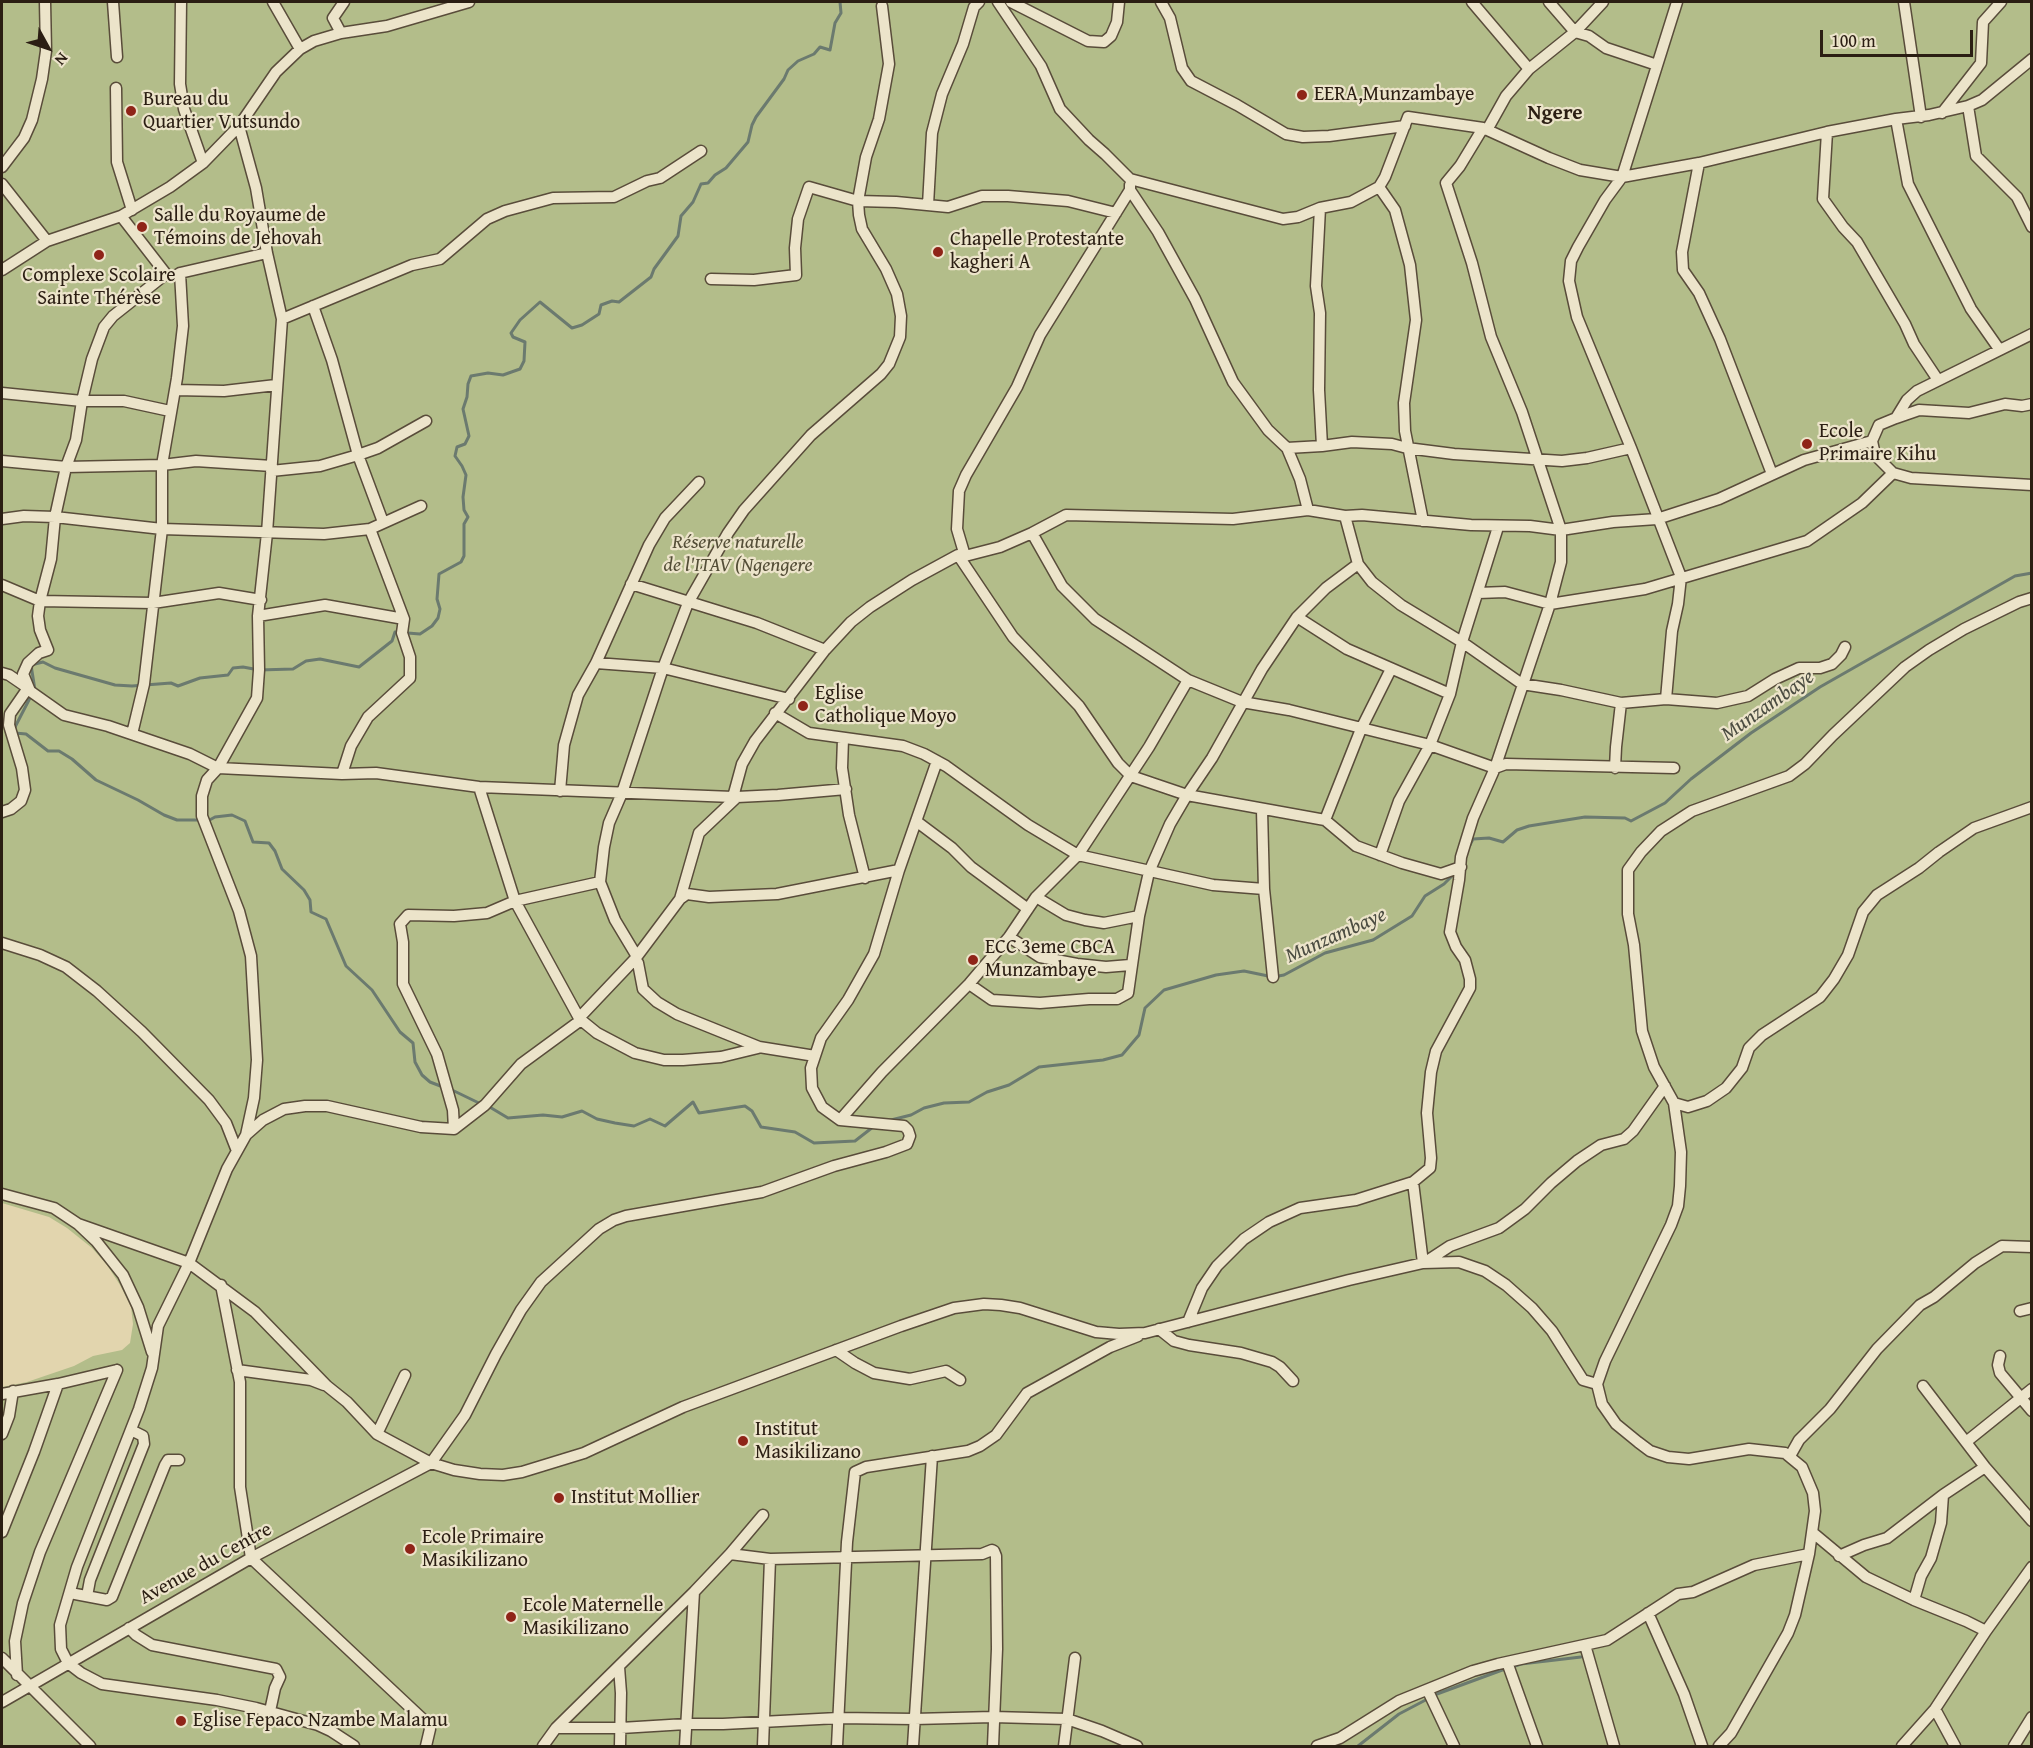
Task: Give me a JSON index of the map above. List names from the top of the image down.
{
  "streets": {
    "street": ["Avenue du Centre"]
  },
  "districts": ["Ngere"],
  "water": ["Munzambaye"],
  "parks": ["Réserve naturelle de l'ITAV (Ngengere"],
  "places": [
    "EERA,Munzambaye",
    "Bureau du Quartier Vutsundo",
    "Salle du Royaume de Témoins de Jehovah",
    "Chapelle Protestante kagheri A",
    "Complexe Scolaire Sainte Thérèse",
    "Ecole Primaire Kihu",
    "Eglise Catholique Moyo",
    "ECC 3eme CBCA Munzambaye",
    "Institut Masikilizano",
    "Institut Mollier",
    "Ecole Primaire Masikilizano",
    "Ecole Maternelle Masikilizano",
    "Eglise Fepaco Nzambe Malamu"
  ],
  "scale_bar": "100 m",
  "north": "bottom right"
}
